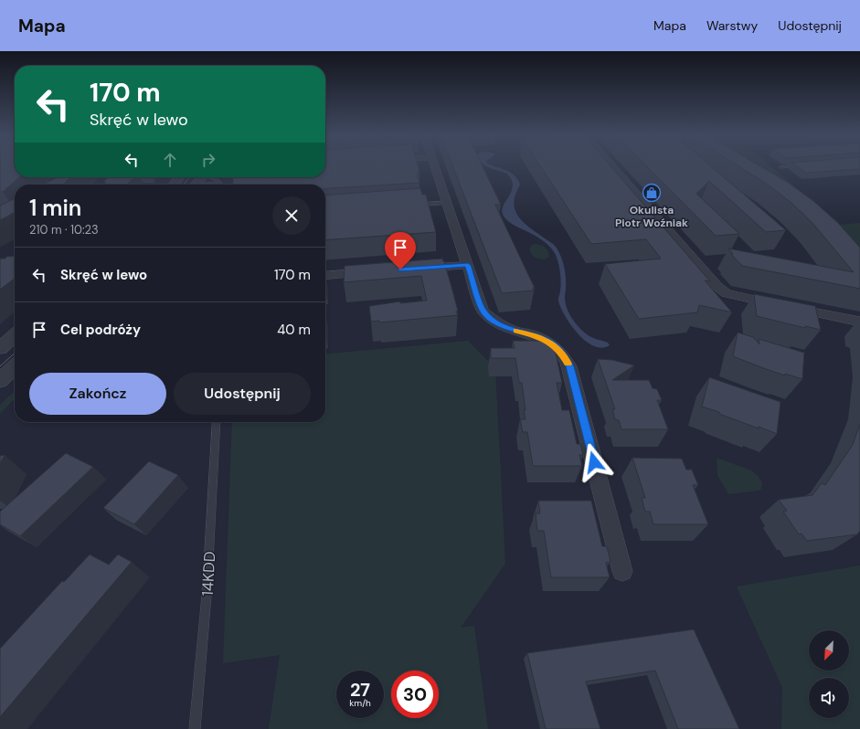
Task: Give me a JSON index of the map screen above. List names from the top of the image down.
{
  "streets": {
    "lane": ["14KDD"]
  },
  "places": {
    "shop": ["Okulista Piotr Woźniak"]
  },
  "north": "bottom left",
  "page": {
    "header": "Mapa",
    "nav": ["Mapa", "Warstwy", "Udostępnij"],
    "turn": ["170 m", "Skręć w lewo"],
    "heading": ["1 min", "210 m · 10:23"],
    "list": [
      {
        "name": "Skręć w lewo",
        "value": "170 m"
      },
      {
        "name": "Cel podróży",
        "value": "40 m"
      }
    ],
    "buttons": ["Zakończ", "Udostępnij"],
    "speed": "27 km/h",
    "limit": "30"
  }
}
